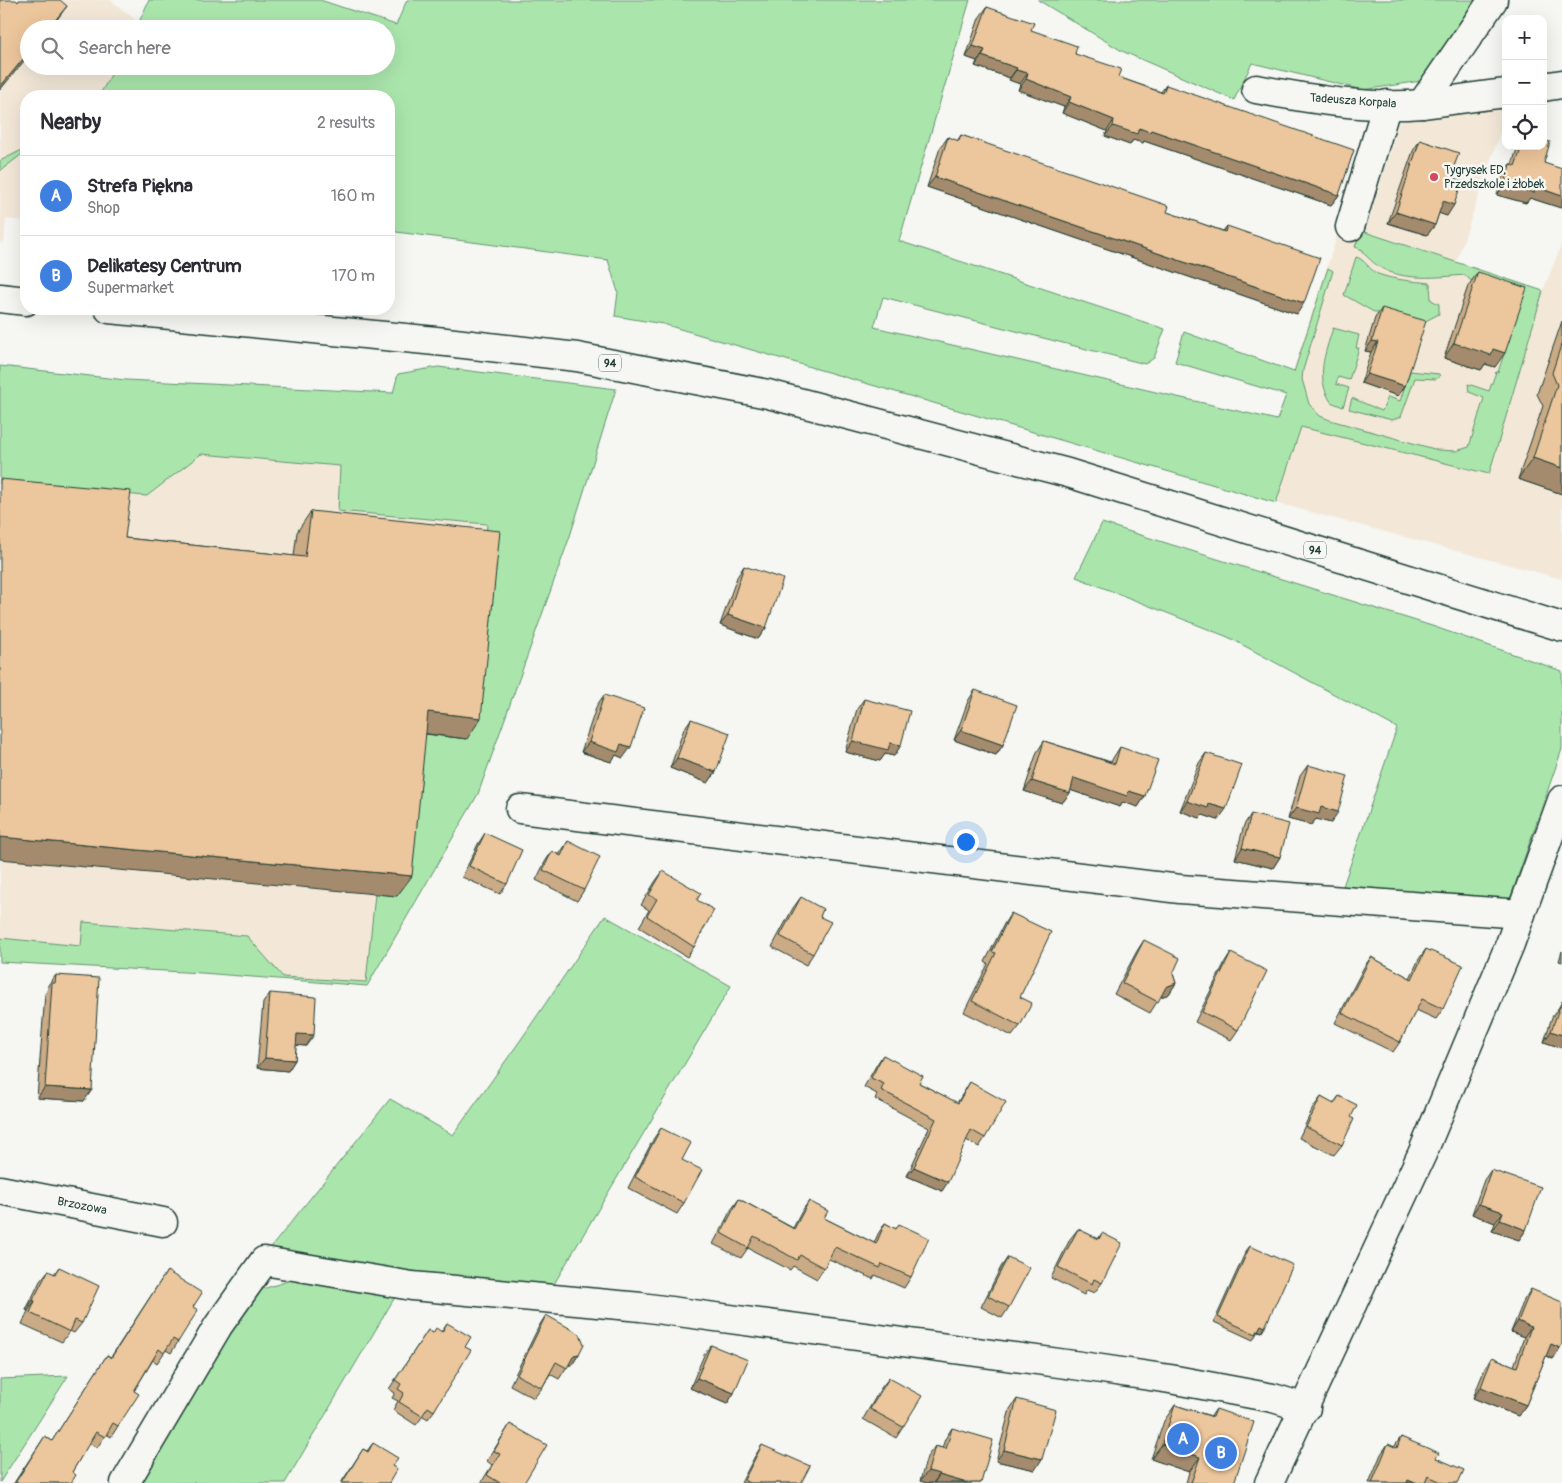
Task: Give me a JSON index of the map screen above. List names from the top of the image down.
{
  "streets": {
    "street": ["Tadeusza Korpala", "94", "Brzozowa"]
  },
  "places": ["Tygrysek ED. Przedszkole i żłobek"],
  "page": {
    "map_buttons": ["+", "−"],
    "search": "Search here",
    "heading": ["Nearby", "2 results"],
    "list": [
      {
        "mark": "A",
        "name": "Strefa Piękna",
        "note": "Shop",
        "value": "160 m"
      },
      {
        "mark": "B",
        "name": "Delikatesy Centrum",
        "note": "Supermarket",
        "value": "170 m"
      }
    ],
    "pins": ["A", "B"]
  }
}
